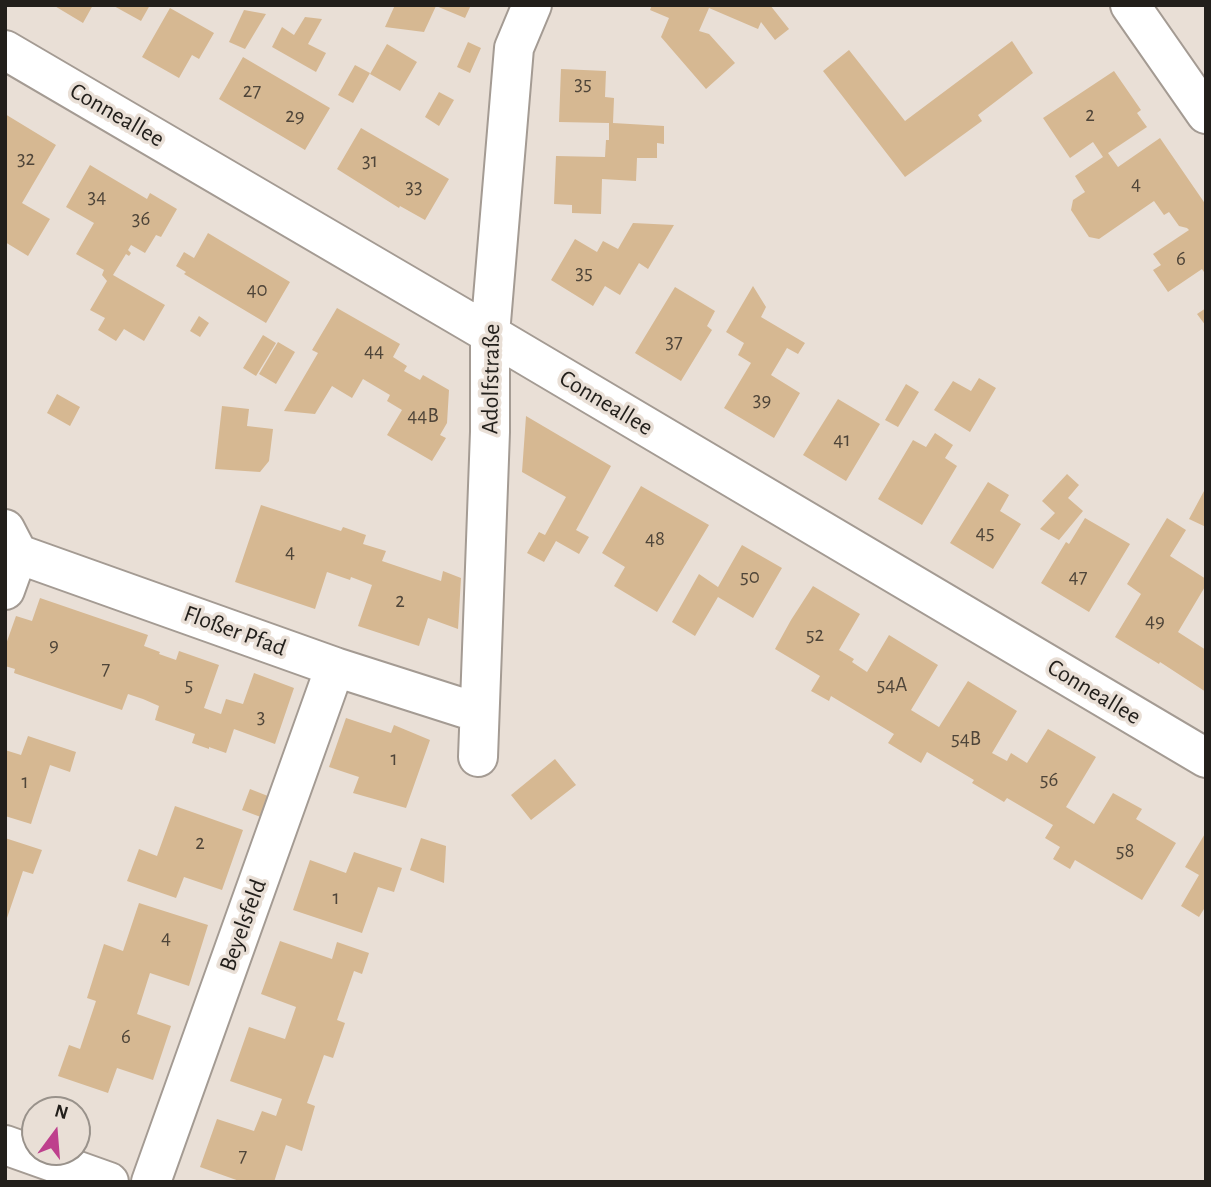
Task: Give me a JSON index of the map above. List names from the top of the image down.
{
  "streets": {
    "street": [
      "Conneallee",
      "Adolfstraße",
      "Floßer Pfad",
      "Beyelsfeld"
    ]
  },
  "crossings": [
    ["Conneallee", "Adolfstraße"],
    ["Adolfstraße", "Floßer Pfad"],
    ["Floßer Pfad", "Beyelsfeld"]
  ],
  "house_numbers": [
    "35",
    "27",
    "2",
    "29",
    "32",
    "31",
    "4",
    "33",
    "34",
    "36",
    "6",
    "35",
    "40",
    "37",
    "44",
    "39",
    "44B",
    "41",
    "45",
    "48",
    "4",
    "50",
    "47",
    "2",
    "49",
    "52",
    "9",
    "7",
    "5",
    "54A",
    "3",
    "54B",
    "1",
    "56",
    "1",
    "2",
    "58",
    "1",
    "4",
    "6",
    "7"
  ],
  "north": "top"
}
